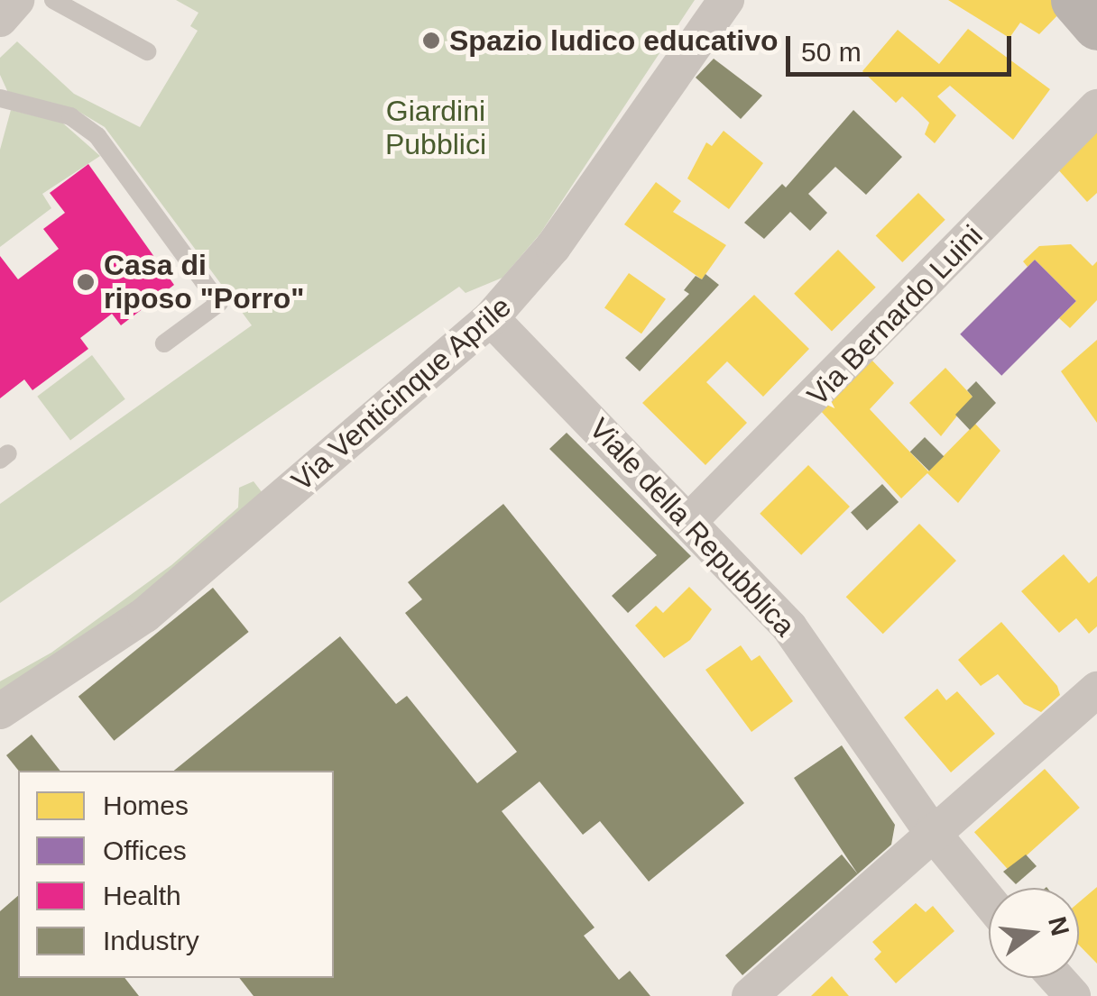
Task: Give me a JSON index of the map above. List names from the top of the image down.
{
  "streets": {
    "street": ["Via Bernardo Luini", "Via Venticinque Aprile", "Viale della Repubblica"]
  },
  "crossings": [
    ["Via Bernardo Luini", "Viale della Repubblica"],
    ["Via Venticinque Aprile", "Viale della Repubblica"]
  ],
  "parks": ["Giardini Pubblici"],
  "places": ["Spazio ludico educativo", "Casa di riposo \"Porro\""],
  "legend": [
    "Homes",
    "Offices",
    "Health",
    "Industry"
  ],
  "scale_bar": "50 m",
  "north": "right"
}
